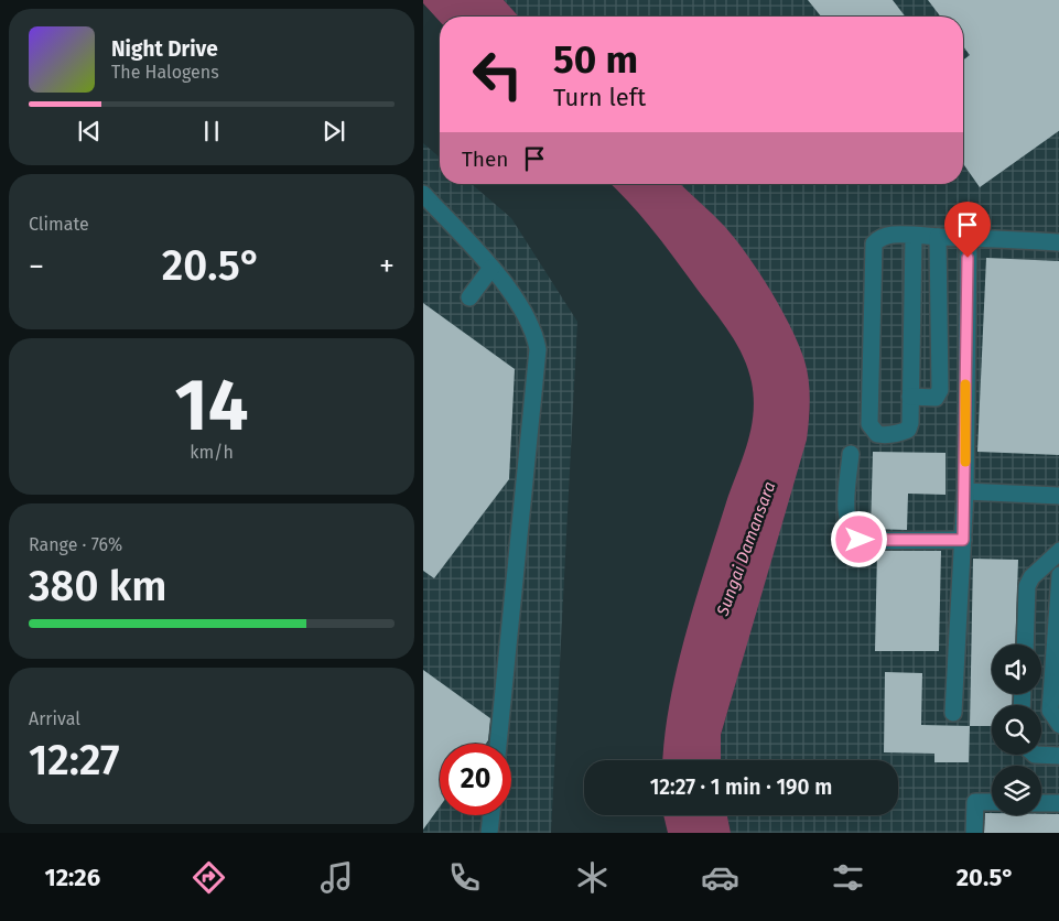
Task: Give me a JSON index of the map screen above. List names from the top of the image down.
{
  "water": ["Sungai Damansara"],
  "page": {
    "turn": ["50 m", "Turn left"],
    "song": ["Night Drive", "The Halogens"],
    "then": "Then",
    "tile": [
      "Climate",
      ["14", "km/h"],
      ["Range · 76%", "380 km"],
      ["Arrival", "12:27"]
    ],
    "heat": ["−", "20.5°", "+"],
    "limit": "20",
    "trip": "12:27 · 1 min · 190 m",
    "tabs": ["12:26", "20.5°"]
  }
}
